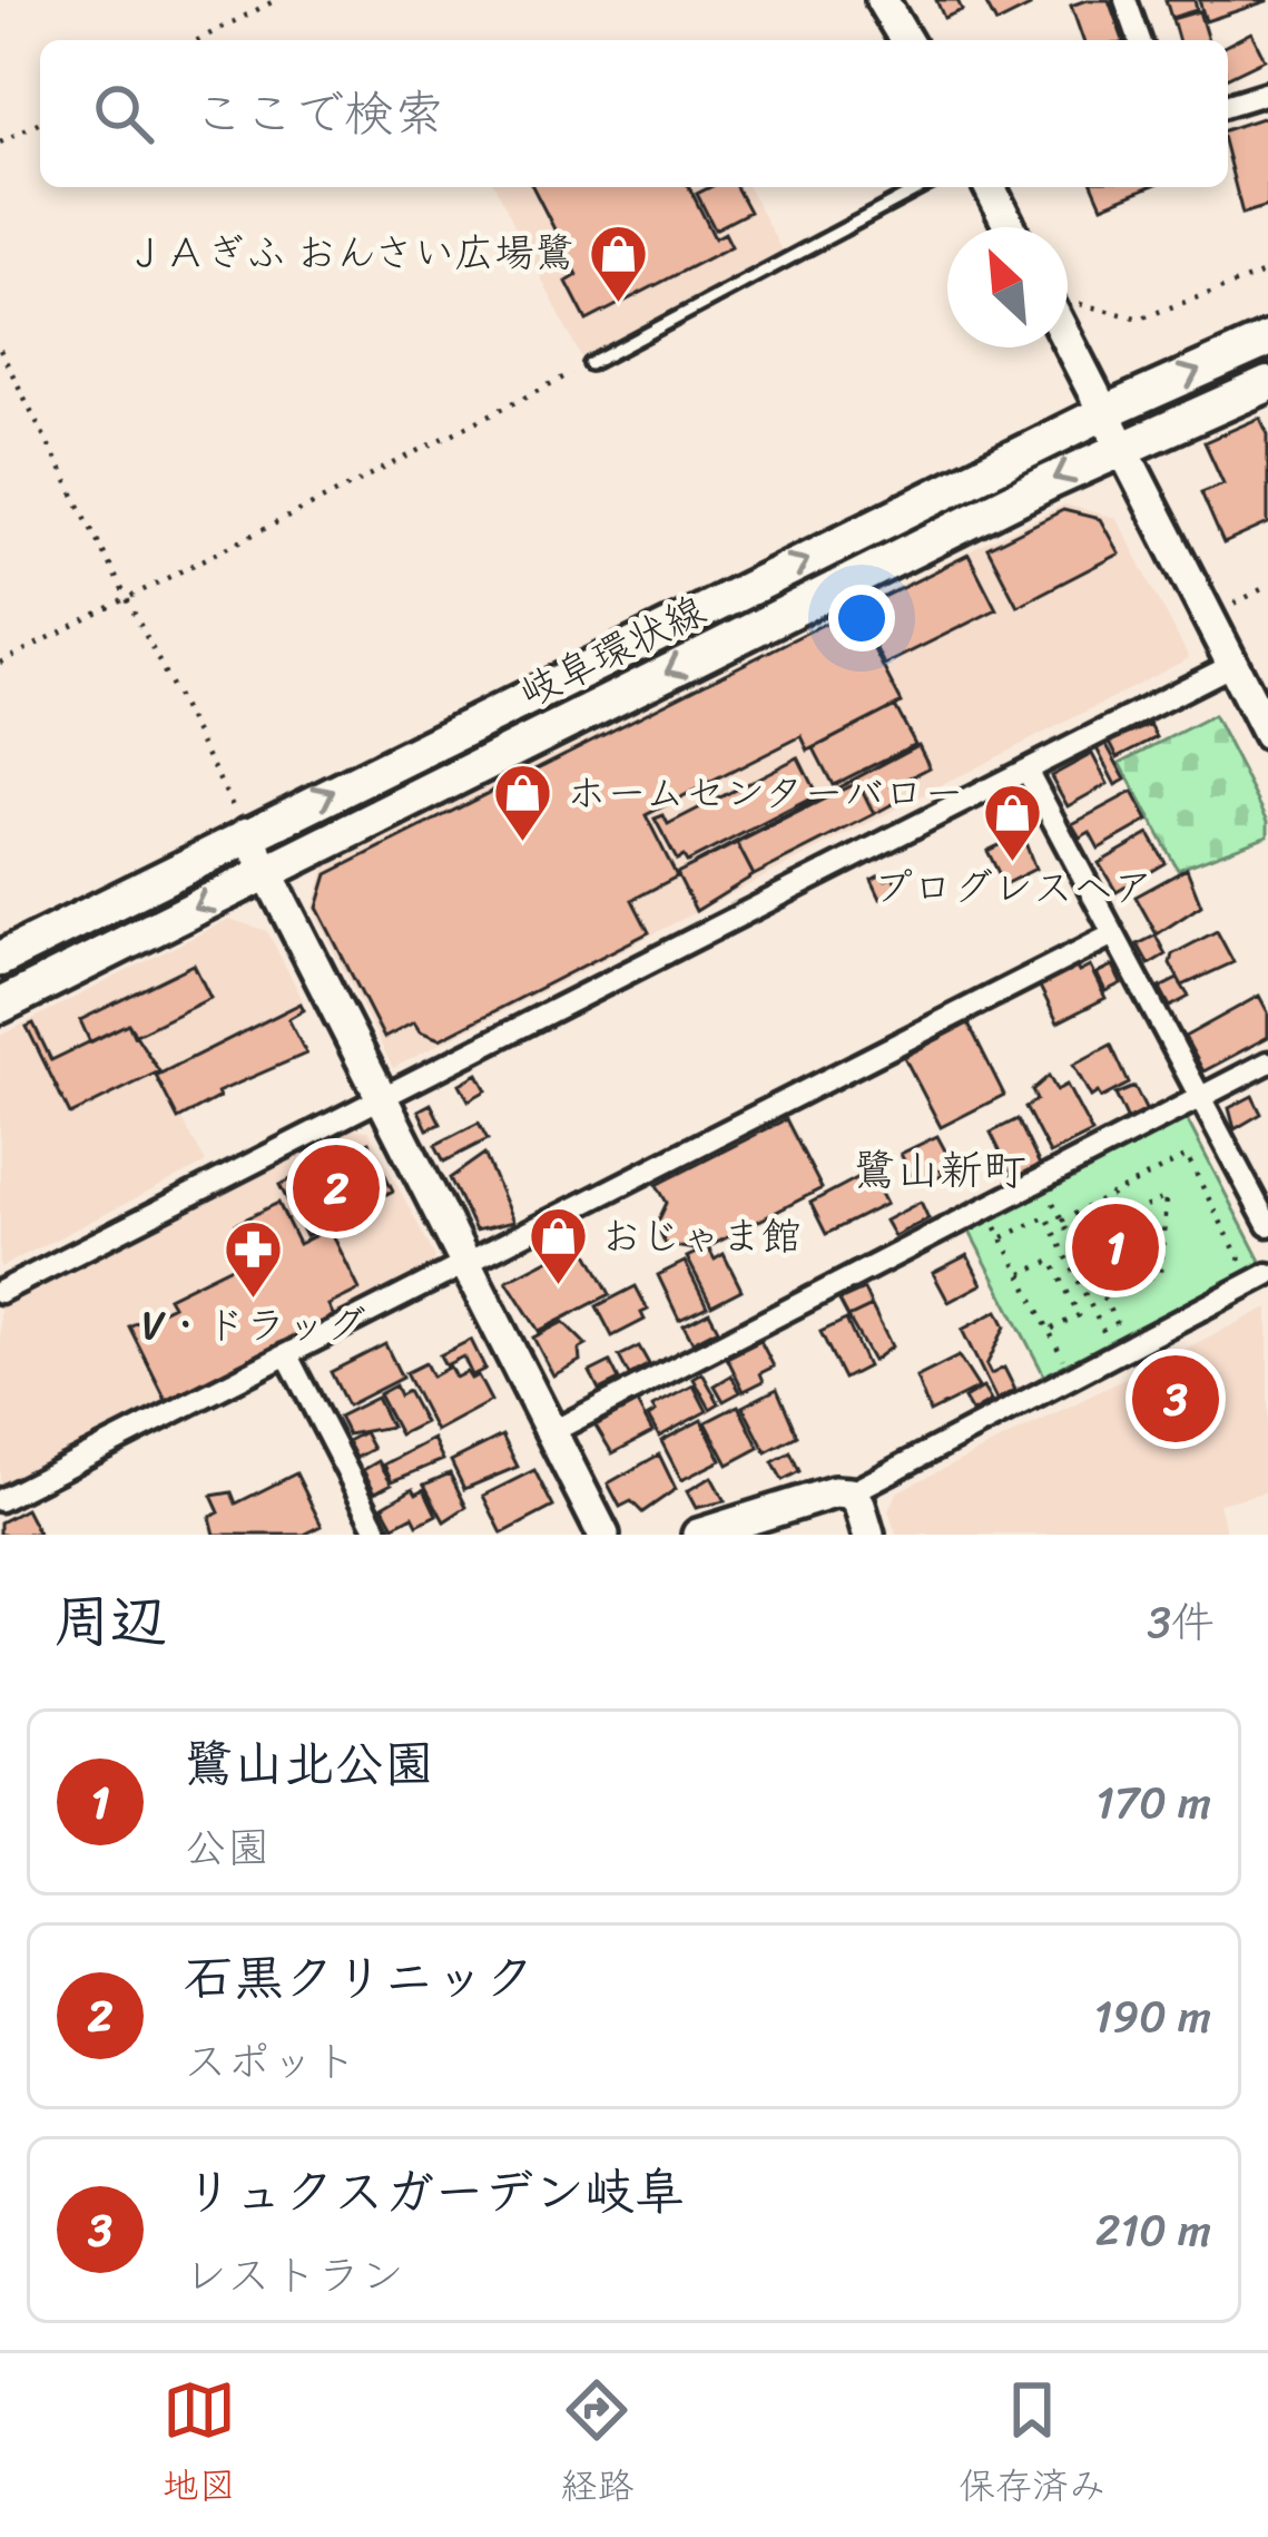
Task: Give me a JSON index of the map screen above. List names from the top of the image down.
{
  "streets": {
    "main road": ["岐阜環状線"]
  },
  "districts": ["鷺山新町"],
  "places": {
    "shop": [
      "ＪＡぎふ おんさい広場鷺",
      "ホームセンターバロー",
      "プログレスヘア",
      "おじゃま館"
    ],
    "pharmacy": ["V・ドラッグ"]
  },
  "north": "top left",
  "page": {
    "search": "ここで検索",
    "pins": ["2", "1", "3"],
    "heading": ["周辺", "3件"],
    "list": [
      {
        "mark": "1",
        "name": "鷺山北公園",
        "note": "公園",
        "value": "170 m"
      },
      {
        "mark": "2",
        "name": "石黒クリニック",
        "note": "スポット",
        "value": "190 m"
      },
      {
        "mark": "3",
        "name": "リュクスガーデン岐阜",
        "note": "レストラン",
        "value": "210 m"
      }
    ],
    "nav": ["地図", "経路", "保存済み"]
  }
}
